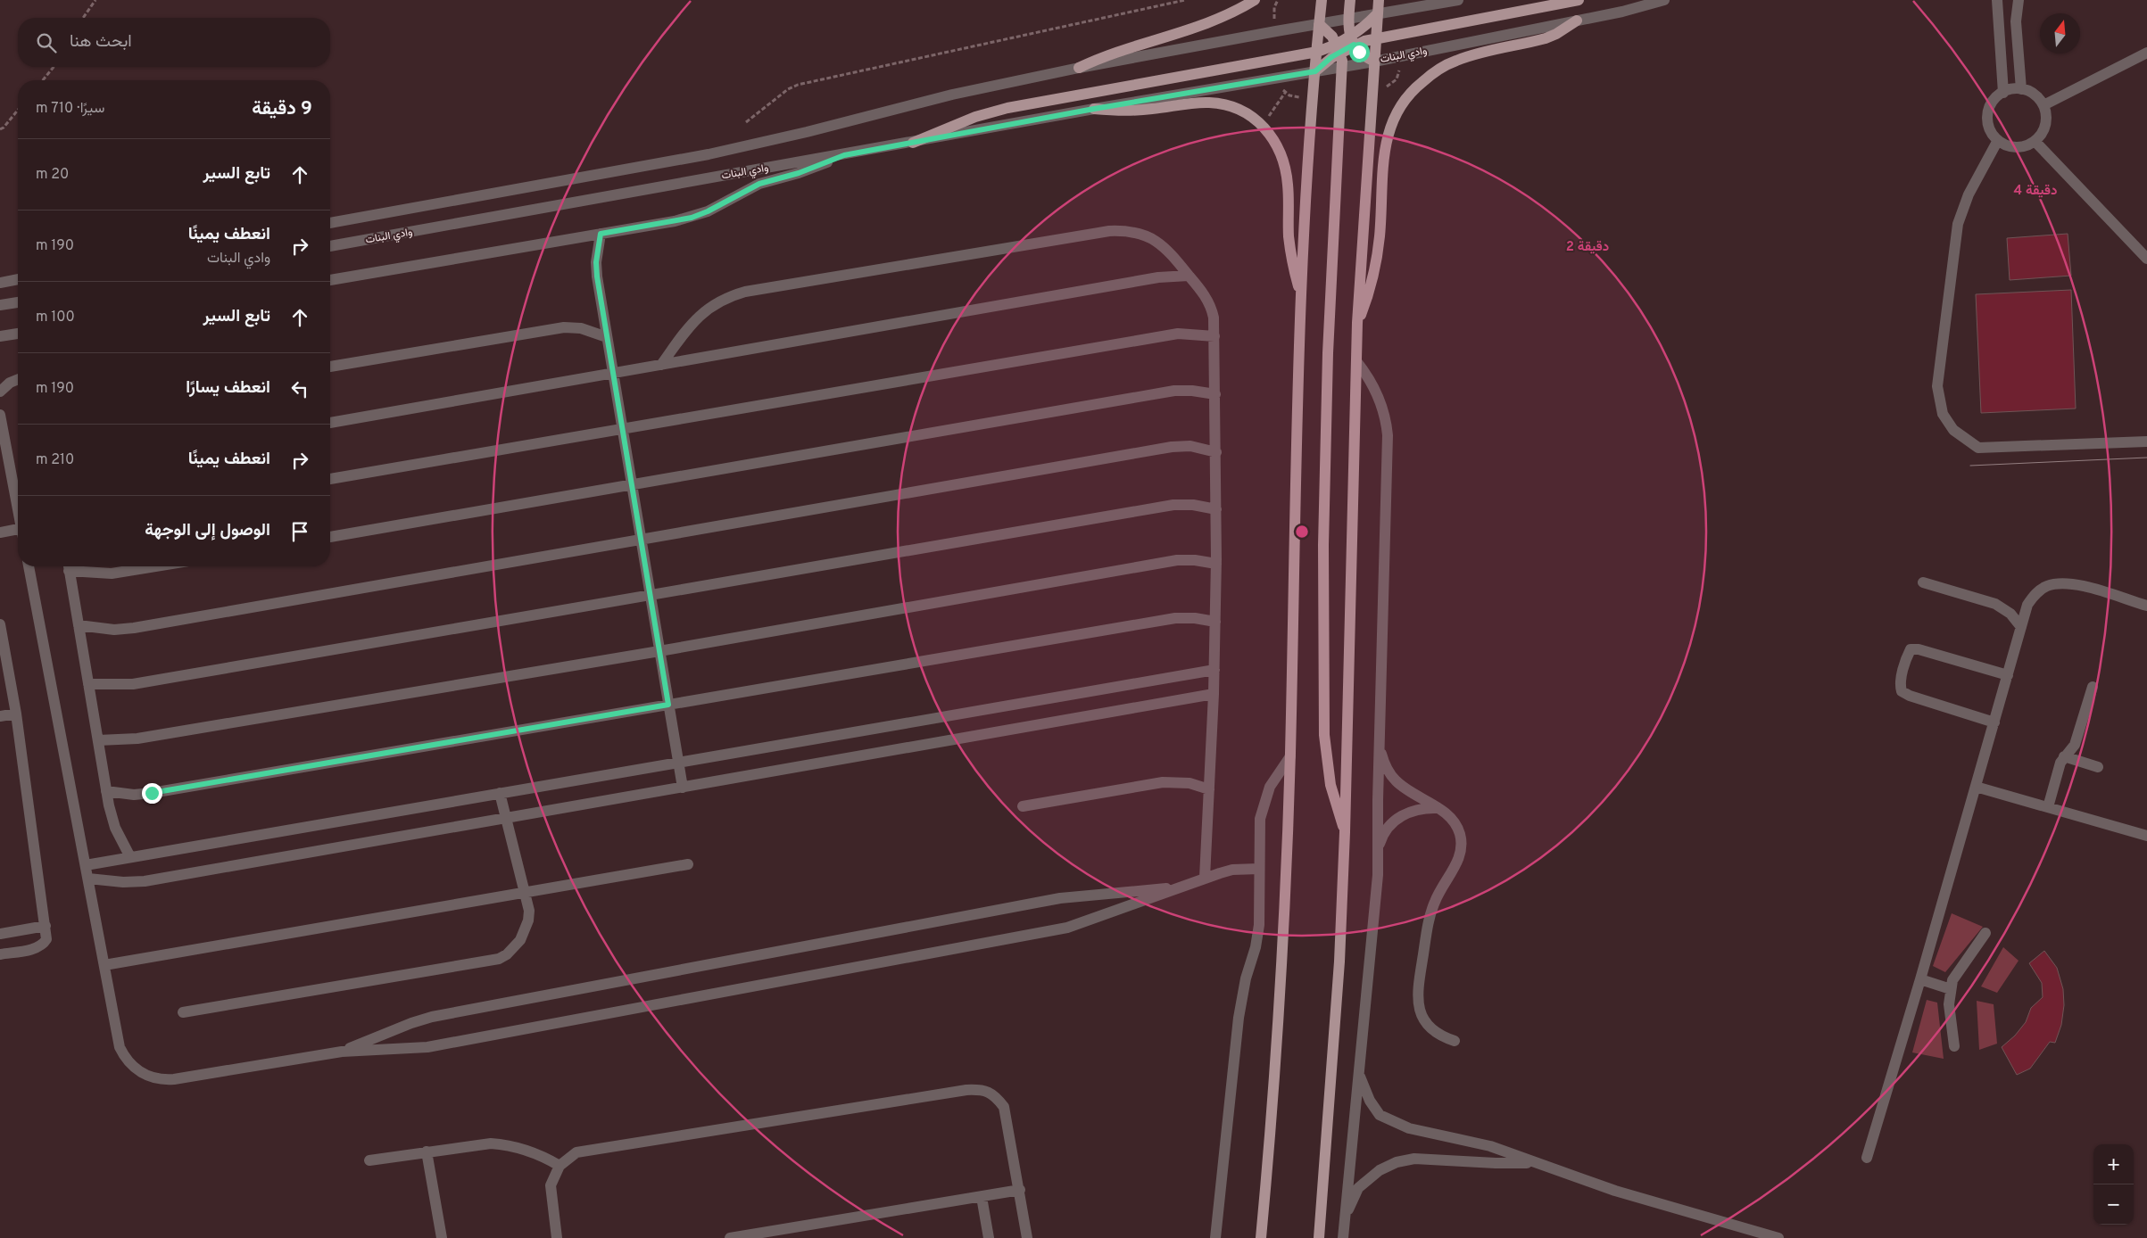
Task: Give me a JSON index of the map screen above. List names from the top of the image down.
{
  "streets": {
    "street": ["وادي البنات"]
  },
  "north": "top",
  "page": {
    "search": "ابحث هنا",
    "heading": ["9 دقيقة", "سيرًا · 710 m"],
    "list": [
      ["تابع السير", "20 m"],
      ["انعطف يمينًا", "وادي البنات", "190 m"],
      ["تابع السير", "100 m"],
      ["انعطف يسارًا", "190 m"],
      ["انعطف يمينًا", "210 m"],
      "الوصول إلى الوجهة"
    ],
    "map_buttons": ["+", "−"]
  },
  "rings": ["4 دقيقة", "2 دقيقة"]
}
